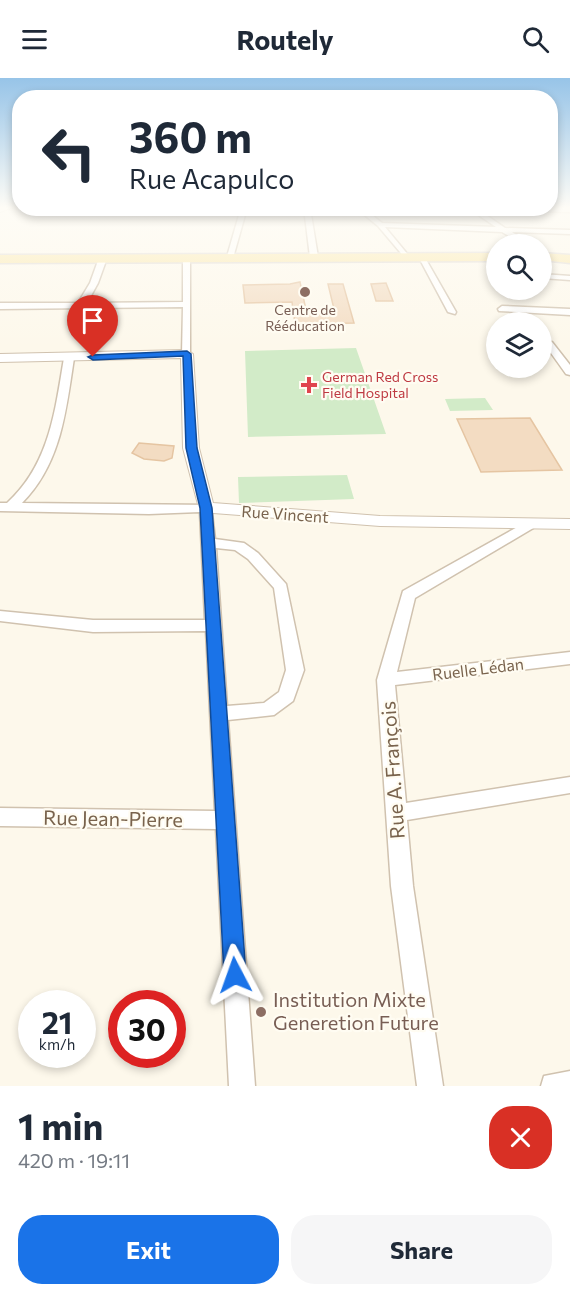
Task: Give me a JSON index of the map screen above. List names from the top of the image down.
{
  "streets": {
    "street": [
      "Rue Vincent",
      "Ruelle Lédan",
      "Rue A. François",
      "Rue Jean-Pierre"
    ]
  },
  "crossings": [
    ["Rue Vincent", "Rue A. François"],
    ["Ruelle Lédan", "Rue A. François"]
  ],
  "places": {
    "other": ["Centre de Rééducation", "Institution Mixte Generetion Future"],
    "health": ["German Red Cross Field Hospital"]
  },
  "page": {
    "header": "Routely",
    "turn": ["360 m", "Rue Acapulco"],
    "speed": "21 km/h",
    "limit": "30",
    "heading": ["1 min", "420 m · 19:11"],
    "buttons": ["Exit", "Share"]
  }
}
